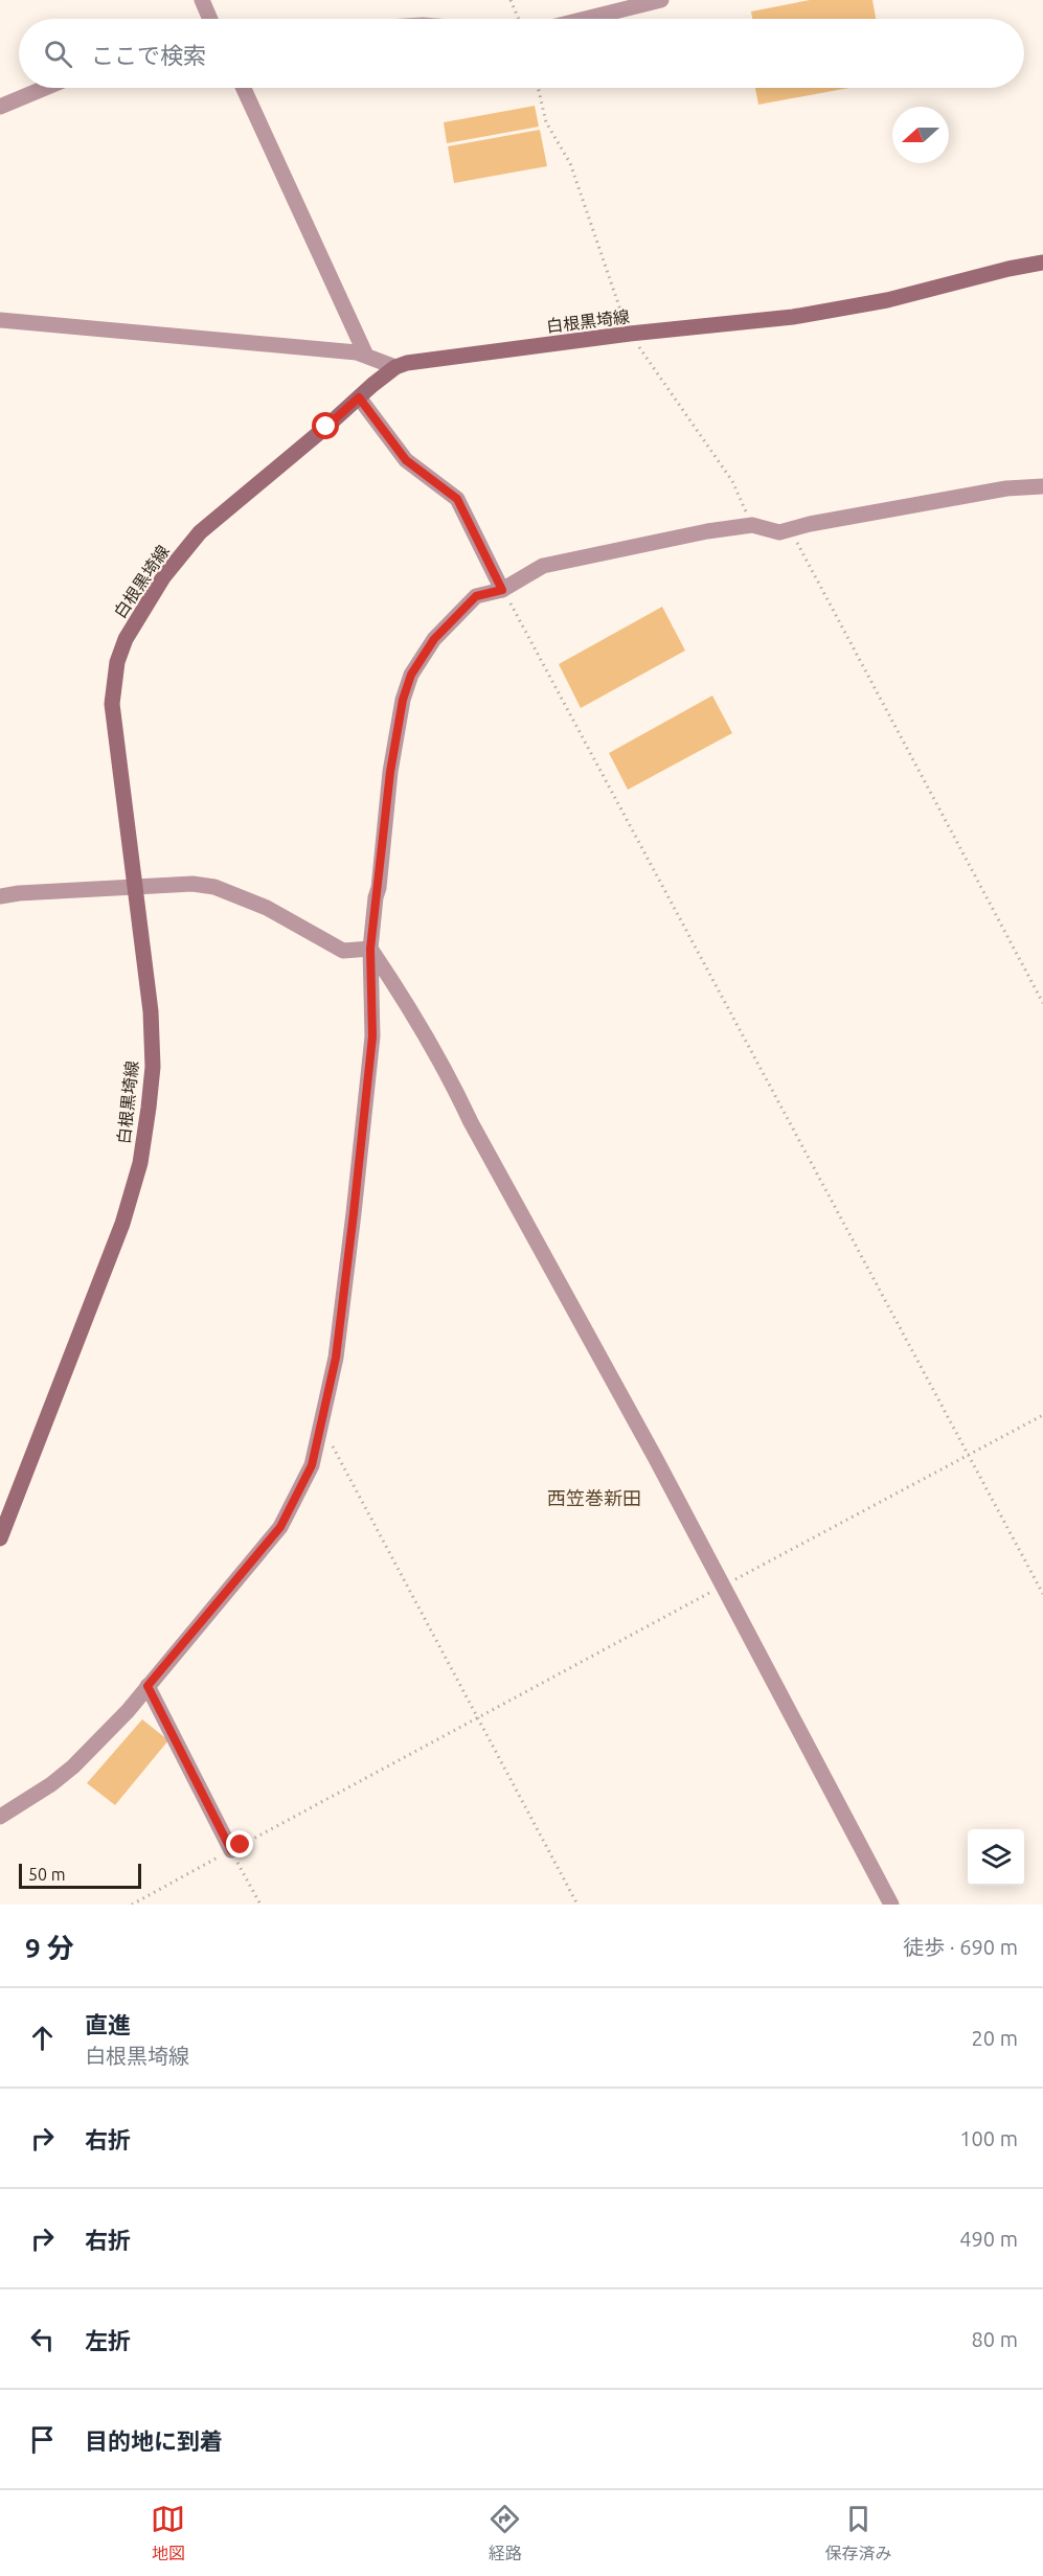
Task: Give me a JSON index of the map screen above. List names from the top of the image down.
{
  "streets": {
    "main road": ["白根黒埼線"]
  },
  "districts": ["西笠巻新田"],
  "scale_bar": "50 m",
  "north": "left",
  "page": {
    "search": "ここで検索",
    "scale": "50 m",
    "heading": ["9 分", "徒歩 · 690 m"],
    "list": [
      ["直進", "白根黒埼線", "20 m"],
      ["右折", "100 m"],
      ["右折", "490 m"],
      ["左折", "80 m"],
      "目的地に到着"
    ],
    "nav": ["地図", "経路", "保存済み"]
  }
}
